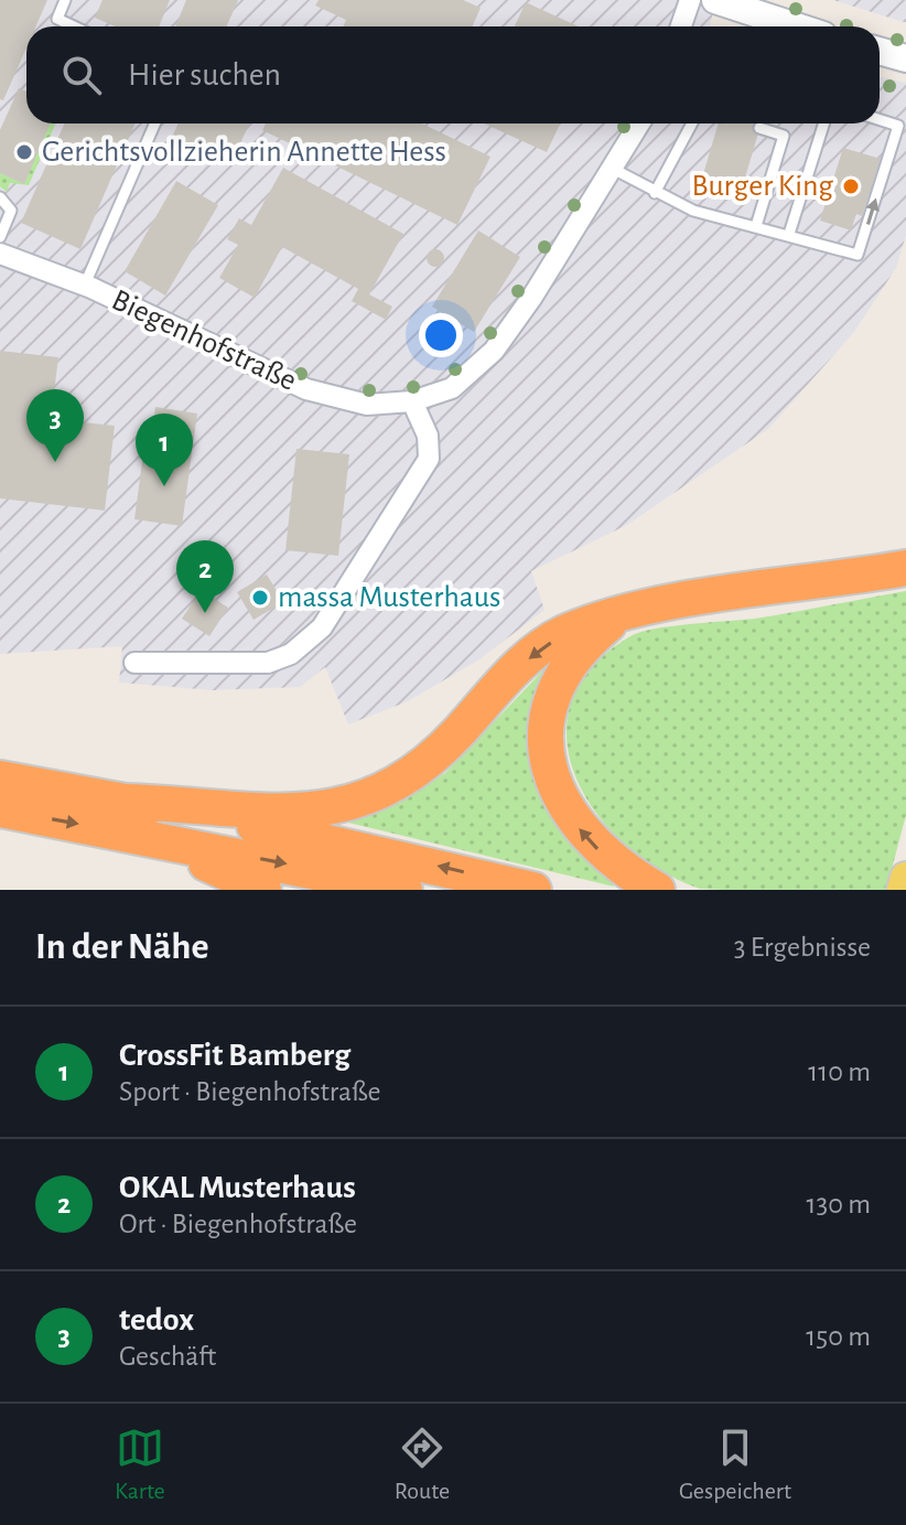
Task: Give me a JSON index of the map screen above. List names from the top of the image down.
{
  "streets": {
    "street": ["Biegenhofstraße"]
  },
  "places": ["Gerichtsvollzieherin Annette Hess", "Burger King", "massa Musterhaus"],
  "page": {
    "search": "Hier suchen",
    "pins": ["3", "1", "2"],
    "heading": ["In der Nähe", "3 Ergebnisse"],
    "list": [
      {
        "mark": "1",
        "name": "CrossFit Bamberg",
        "note": "Sport · Biegenhofstraße",
        "value": "110 m"
      },
      {
        "mark": "2",
        "name": "OKAL Musterhaus",
        "note": "Ort · Biegenhofstraße",
        "value": "130 m"
      },
      {
        "mark": "3",
        "name": "tedox",
        "note": "Geschäft",
        "value": "150 m"
      }
    ],
    "nav": ["Karte", "Route", "Gespeichert"]
  }
}
